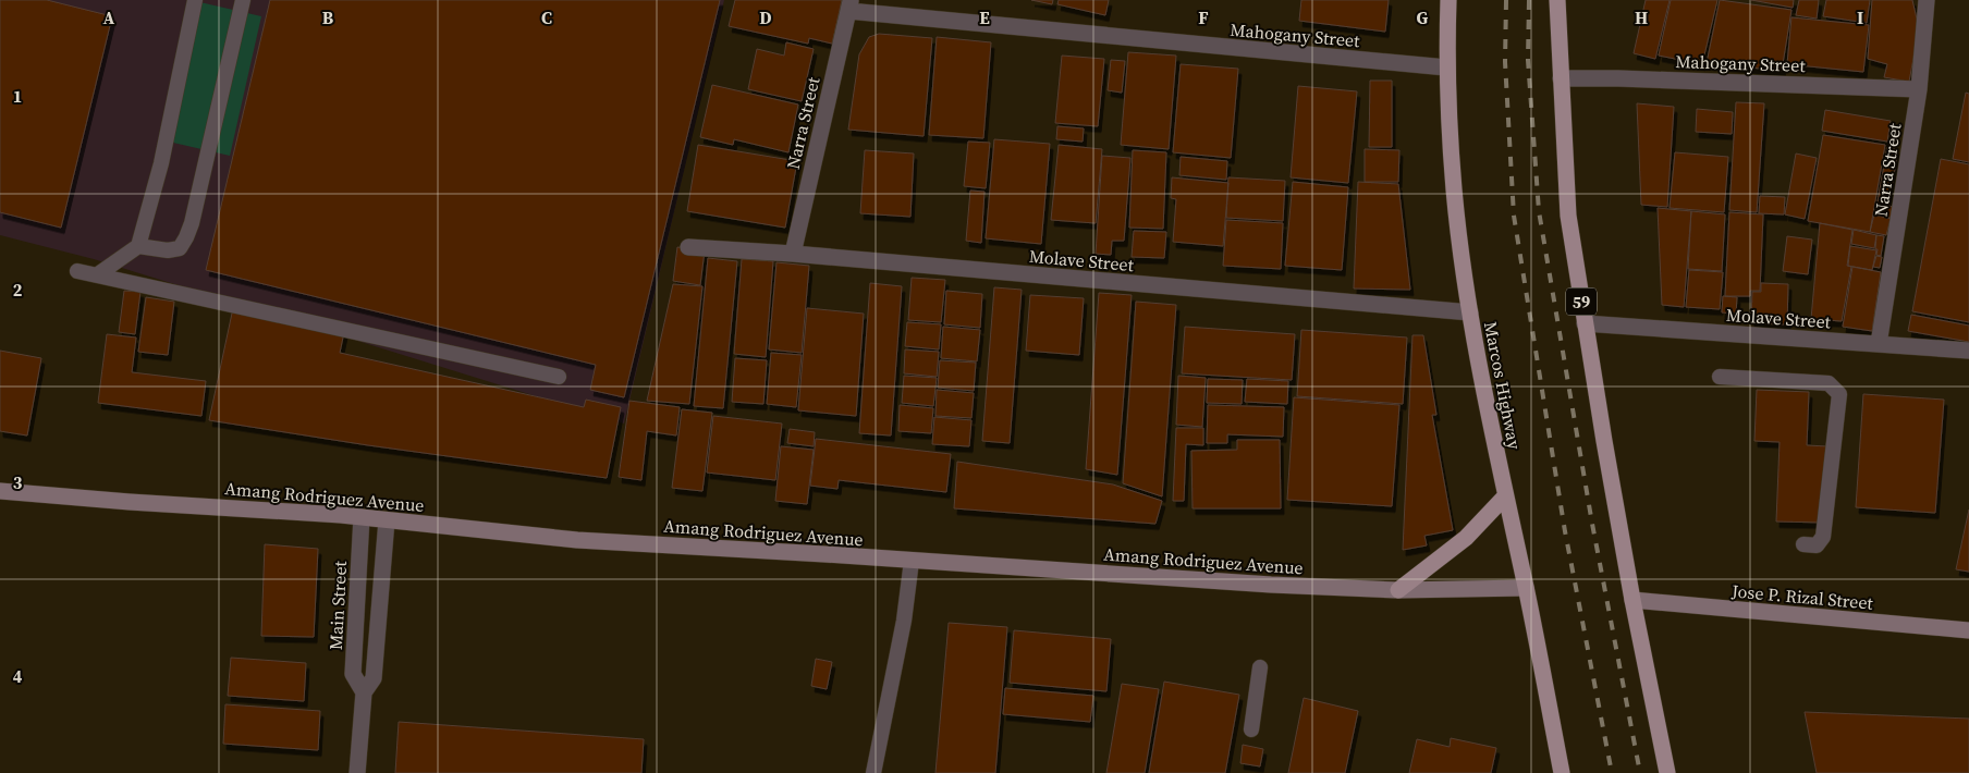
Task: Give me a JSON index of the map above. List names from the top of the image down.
{
  "streets": {
    "main road": [
      "59",
      "Marcos Highway",
      "Amang Rodriguez Avenue",
      "Jose P. Rizal Street"
    ],
    "street": [
      "Mahogany Street",
      "Narra Street",
      "Molave Street",
      "Main Street"
    ]
  },
  "crossings": [
    ["Mahogany Street", "Narra Street"],
    ["Mahogany Street", "59"],
    ["Mahogany Street", "Marcos Highway"],
    ["Narra Street", "Molave Street"],
    ["Molave Street", "59"],
    ["Molave Street", "Marcos Highway"],
    ["59", "Jose P. Rizal Street"],
    ["Marcos Highway", "Amang Rodriguez Avenue"],
    ["Amang Rodriguez Avenue", "Main Street"]
  ],
  "grid": {
    "columns": [
      "A",
      "B",
      "C",
      "D",
      "E",
      "F",
      "G",
      "H",
      "I"
    ],
    "rows": [
      "1",
      "2",
      "3",
      "4"
    ]
  }
}
